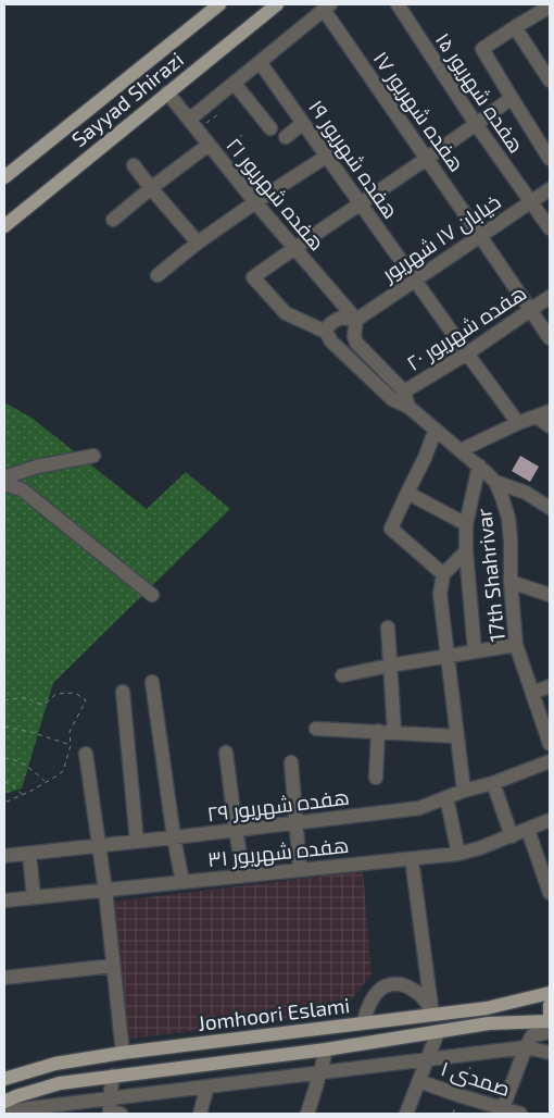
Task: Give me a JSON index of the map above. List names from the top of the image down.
{
  "streets": {
    "main road": ["Sayyad Shirazi", "Jomhoori Eslami"],
    "street": [
      "هفده شهریور ۱۵",
      "هفده شهریور ۱۷",
      "هفده شهریور ۱۹",
      "هفده شهریور ۲۱",
      "خیابان ۱۷ شهریور",
      "هفده شهریور ۲۰",
      "17th Shahrivar",
      "هفده شهریور ۲۹",
      "هفده شهریور ۳۱",
      "صمدی ۱"
    ]
  },
  "crossings": [
    ["هفده شهریور ۱۵", "خیابان ۱۷ شهریور"],
    ["Sayyad Shirazi", "هفده شهریور ۲۱"],
    ["هفده شهریور ۱۷", "خیابان ۱۷ شهریور"],
    ["هفده شهریور ۱۷", "هفده شهریور ۲۰"],
    ["هفده شهریور ۱۹", "خیابان ۱۷ شهریور"],
    ["هفده شهریور ۱۹", "هفده شهریور ۲۰"],
    ["هفده شهریور ۲۱", "خیابان ۱۷ شهریور"]
  ]
}
